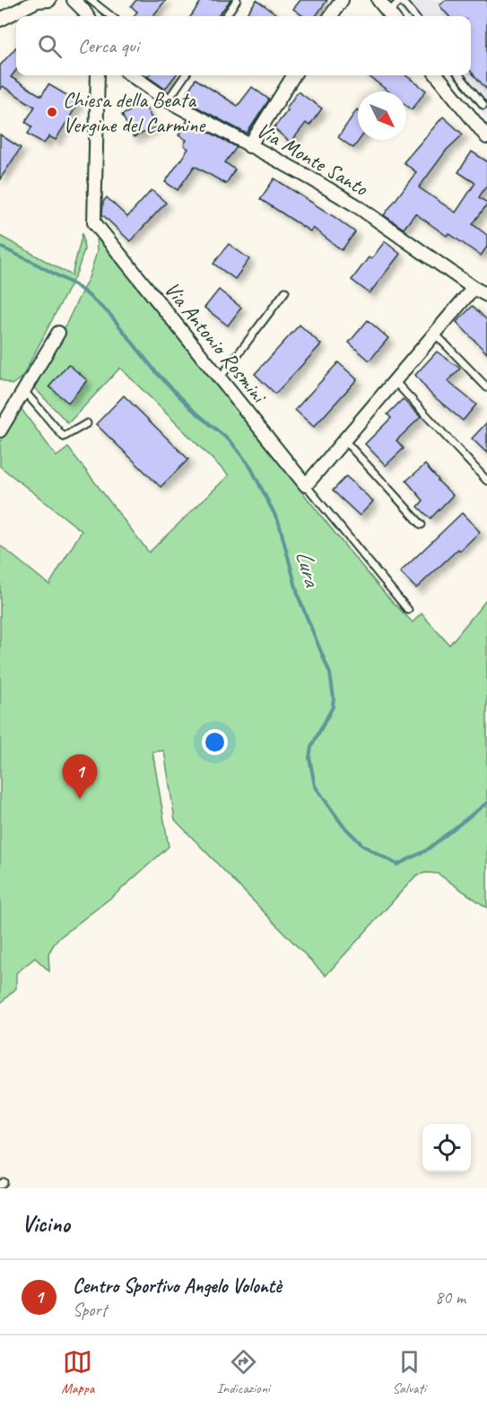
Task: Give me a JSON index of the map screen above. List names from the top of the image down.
{
  "streets": {
    "street": ["Via Monte Santo", "Via Antonio Rosmini"]
  },
  "water": ["Lura"],
  "places": ["Chiesa della Beata Vergine del Carmine"],
  "north": "bottom right",
  "page": {
    "search": "Cerca qui",
    "pins": "1",
    "heading": "Vicino",
    "list": [
      {
        "mark": "1",
        "name": "Centro Sportivo Angelo Volontè",
        "note": "Sport",
        "value": "80 m"
      }
    ],
    "nav": ["Mappa", "Indicazioni", "Salvati"]
  }
}
